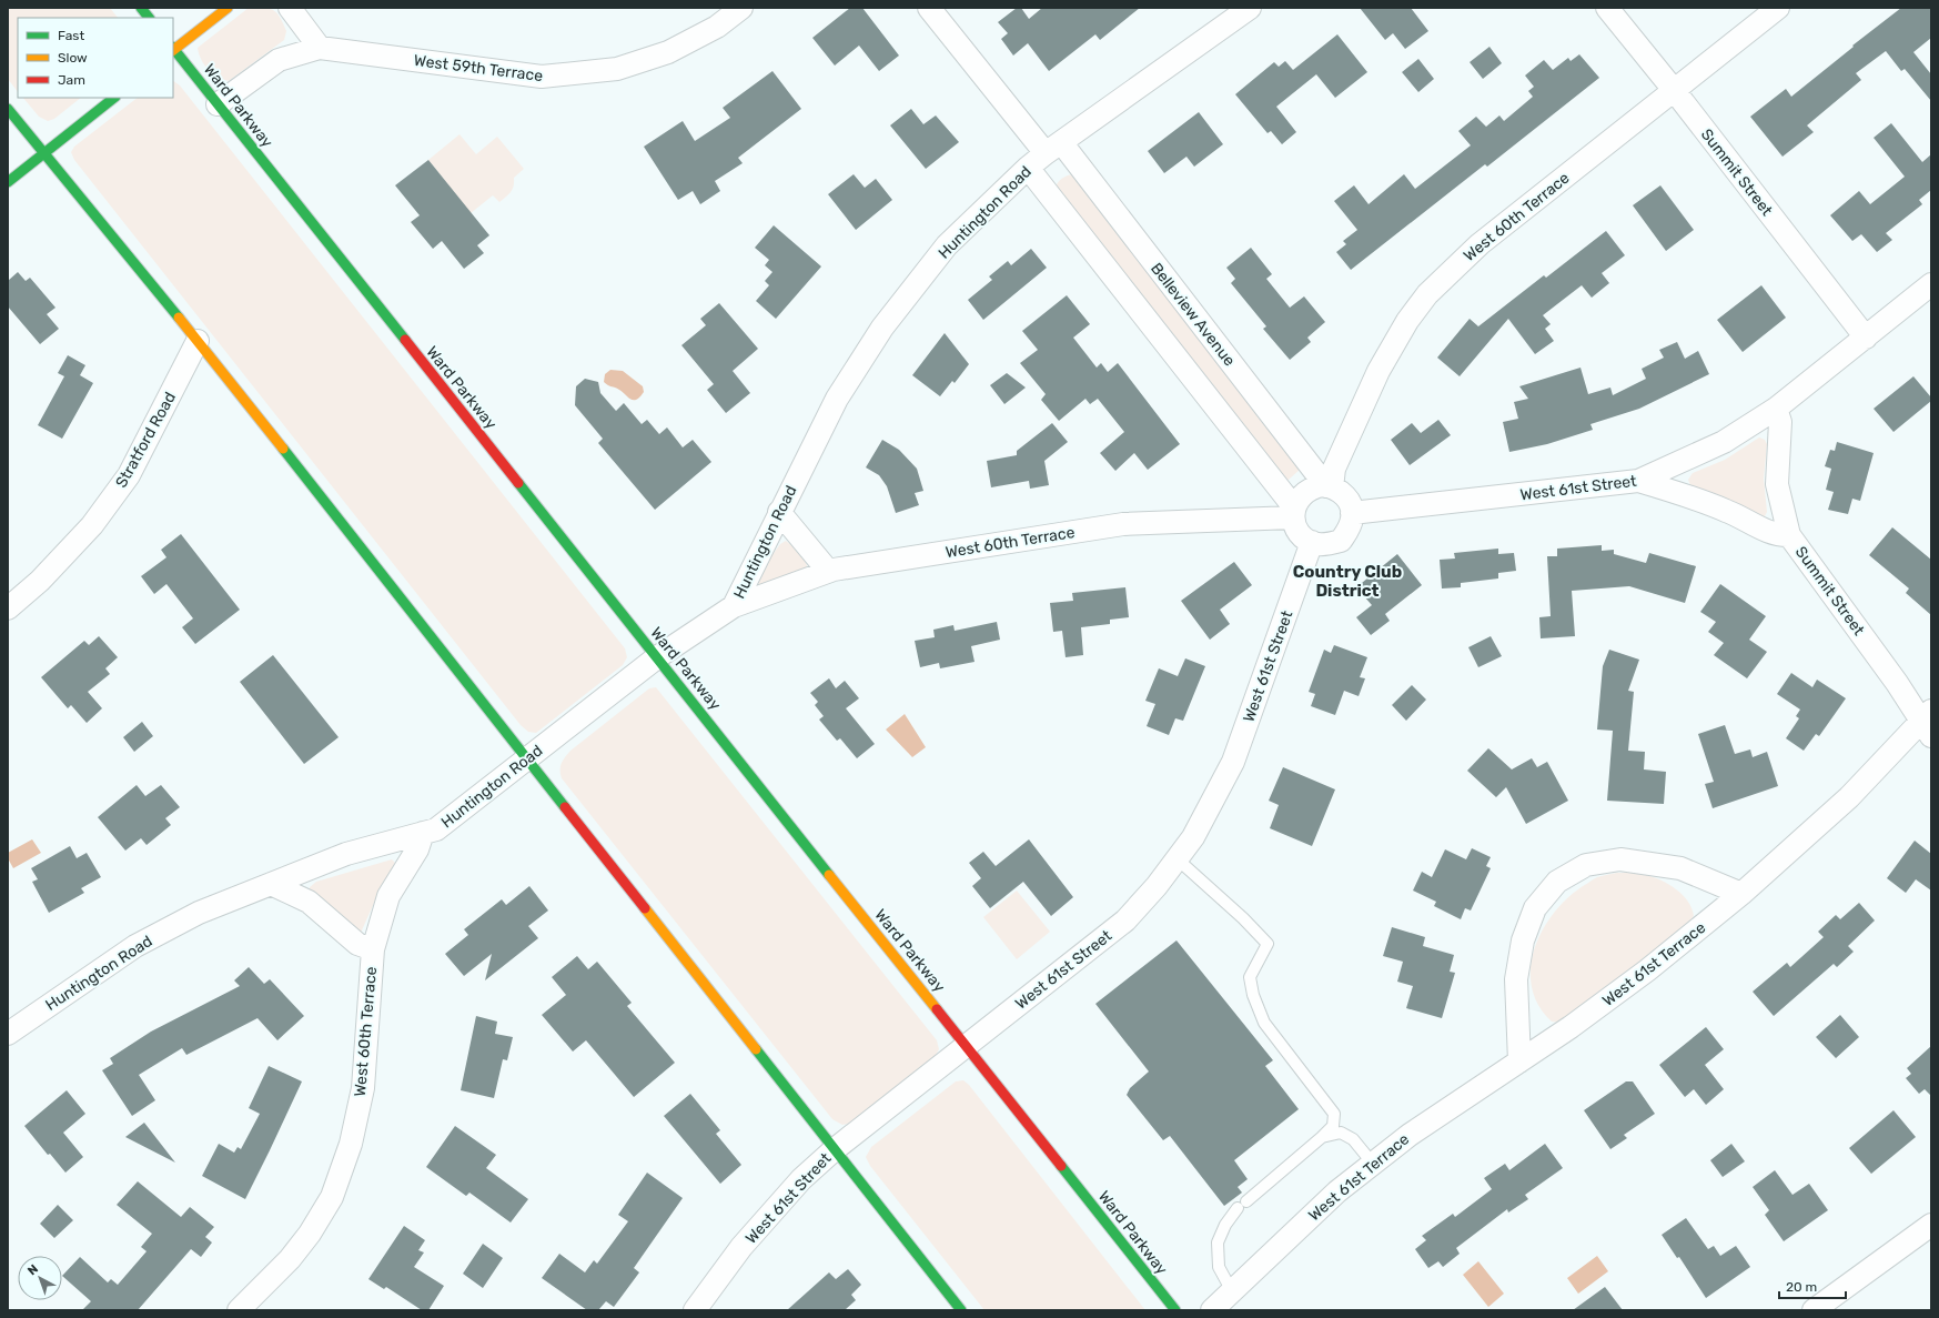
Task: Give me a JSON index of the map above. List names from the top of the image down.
{
  "streets": {
    "main road": ["Ward Parkway"],
    "street": [
      "West 59th Terrace",
      "Summit Street",
      "Huntington Road",
      "West 60th Terrace",
      "Belleview Avenue",
      "Stratford Road",
      "West 61st Street",
      "West 61st Terrace"
    ]
  },
  "crossings": [
    ["West 59th Terrace", "Ward Parkway"],
    ["Ward Parkway", "Huntington Road"],
    ["Ward Parkway", "West 61st Street"],
    ["Summit Street", "West 60th Terrace"],
    ["Summit Street", "West 61st Street"],
    ["Summit Street", "West 61st Terrace"],
    ["Huntington Road", "West 60th Terrace"],
    ["Huntington Road", "Belleview Avenue"],
    ["West 60th Terrace", "Belleview Avenue"],
    ["West 60th Terrace", "West 61st Street"],
    ["Belleview Avenue", "West 61st Street"]
  ],
  "districts": ["Country Club District"],
  "legend": ["Fast", "Slow", "Jam"],
  "scale_bar": "20 m",
  "north": "top left"
}
